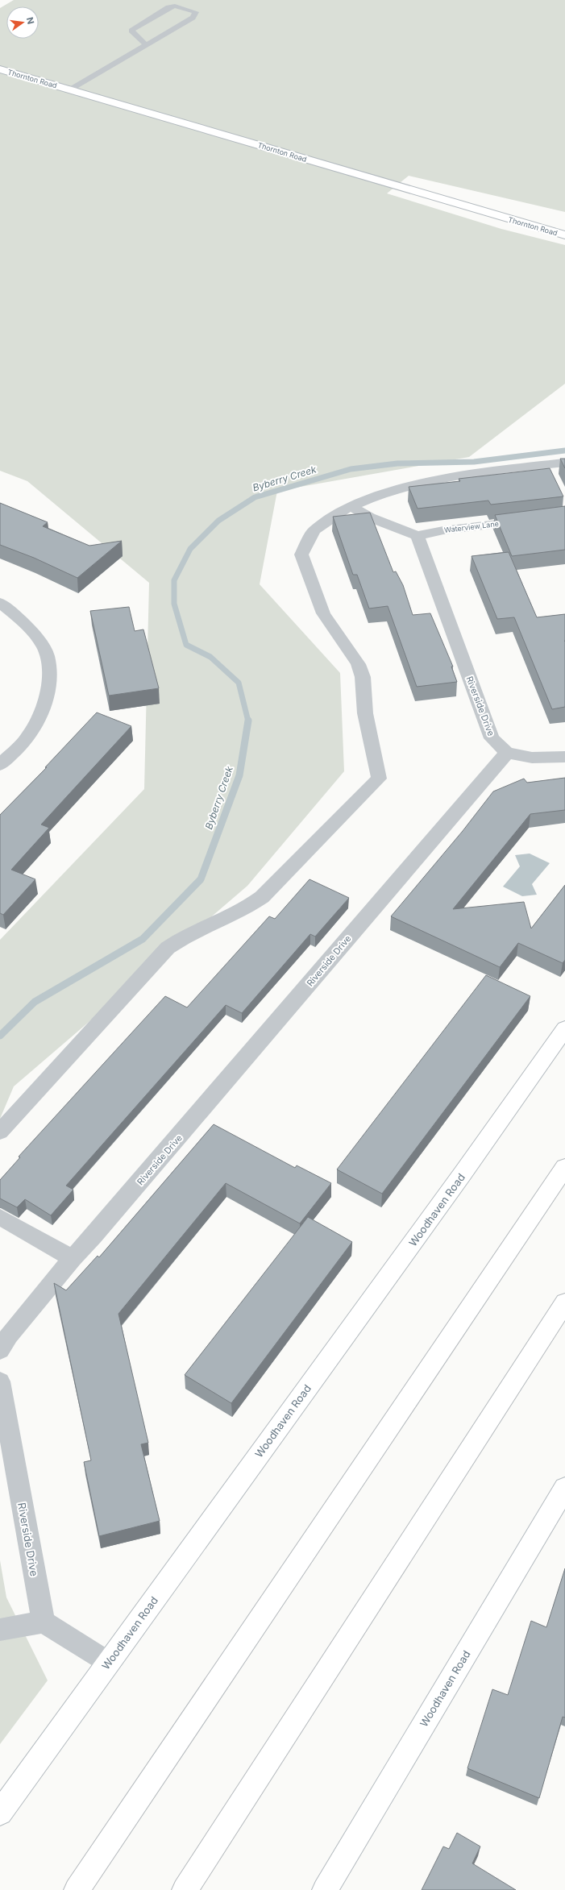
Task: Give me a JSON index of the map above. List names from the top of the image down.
{
  "streets": {
    "main road": ["Thornton Road", "Woodhaven Road"],
    "street": ["Waterview Lane", "Riverside Drive"]
  },
  "crossings": [
    ["Waterview Lane", "Riverside Drive"]
  ],
  "water": ["Byberry Creek"],
  "north": "right"
}
